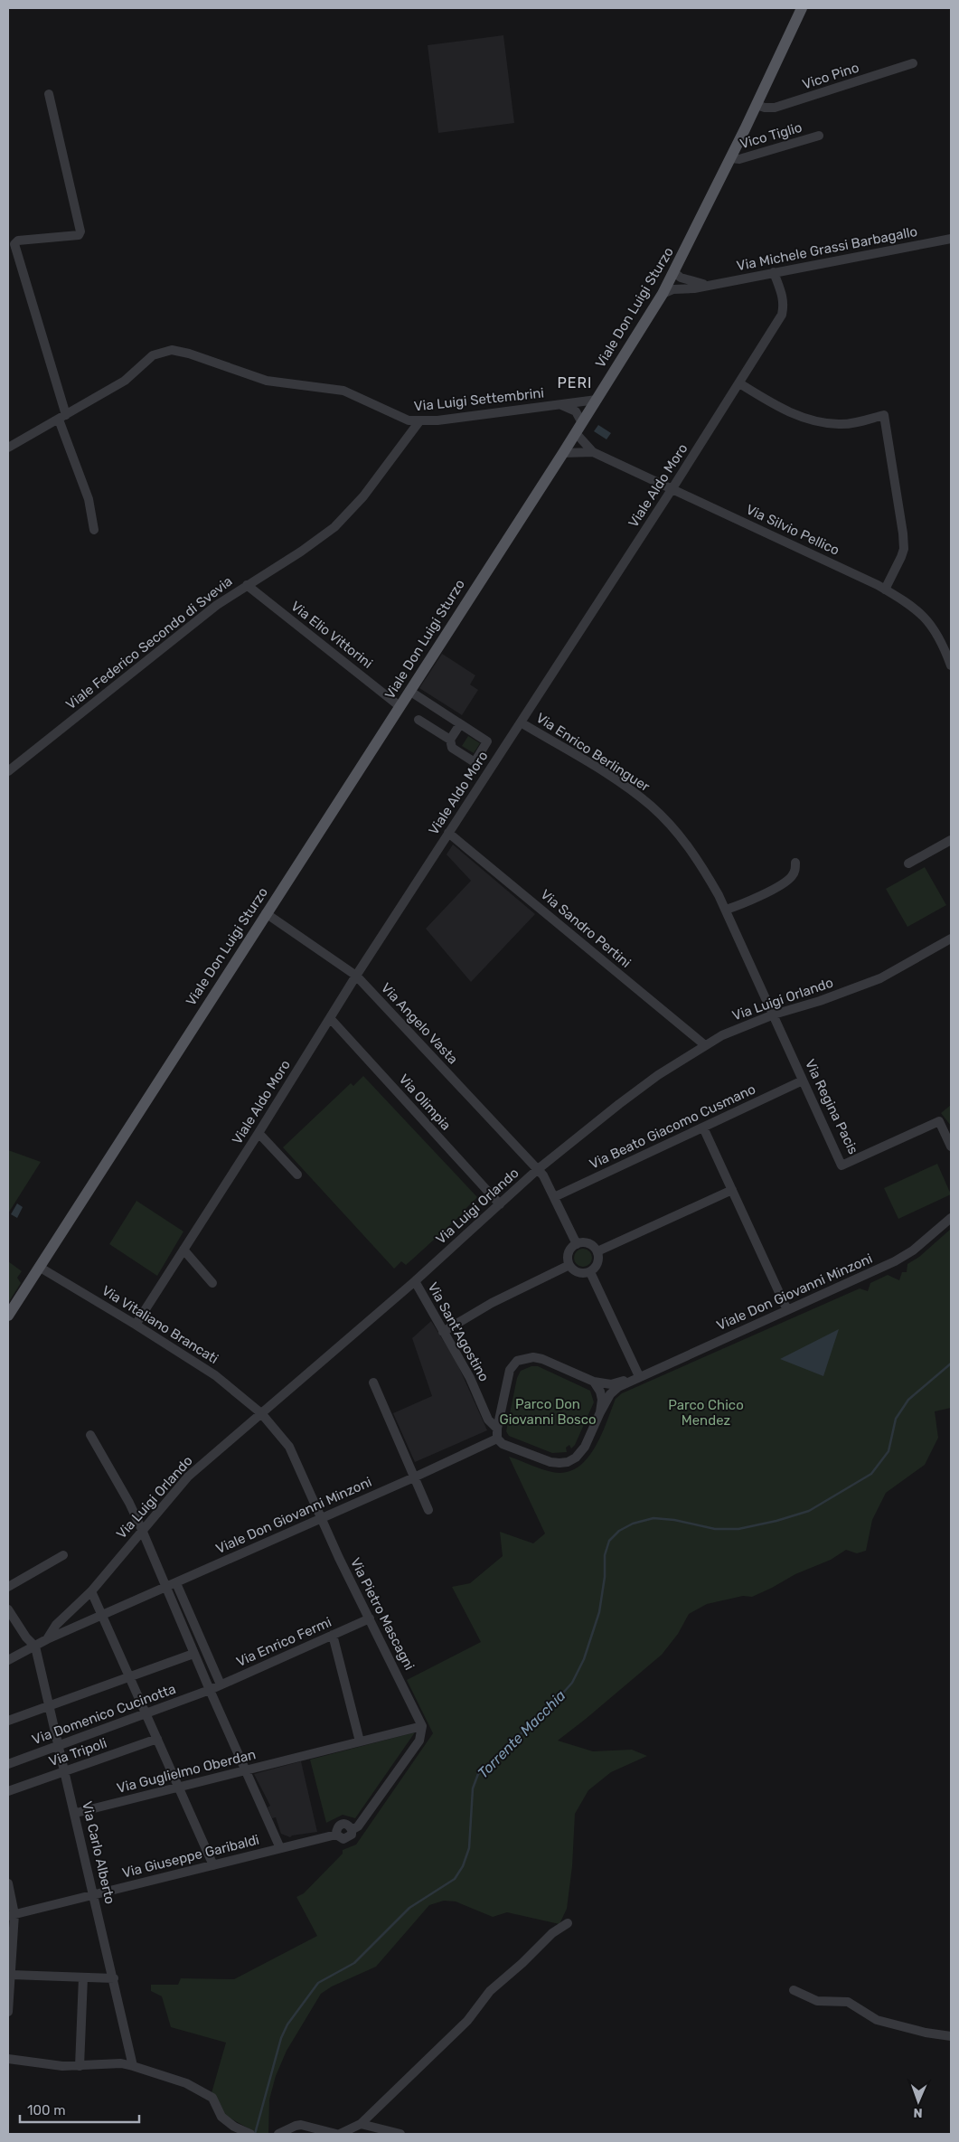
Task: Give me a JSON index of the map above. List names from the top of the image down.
{
  "streets": {
    "main road": ["Viale Don Luigi Sturzo"],
    "street": [
      "Vico Pino",
      "Vico Tiglio",
      "Via Michele Grassi Barbagallo",
      "Via Luigi Settembrini",
      "Viale Aldo Moro",
      "Via Silvio Pellico",
      "Via Elio Vittorini",
      "Viale Federico Secondo di Svevia",
      "Via Enrico Berlinguer",
      "Via Sandro Pertini",
      "Via Luigi Orlando",
      "Via Angelo Vasta",
      "Via Olimpia",
      "Via Regina Pacis",
      "Via Beato Giacomo Cusmano",
      "Viale Don Giovanni Minzoni",
      "Via Vitaliano Brancati",
      "Via Sant'Agostino",
      "Via Pietro Mascagni",
      "Via Enrico Fermi",
      "Via Domenico Cucinotta",
      "Via Tripoli",
      "Via Guglielmo Oberdan",
      "Via Carlo Alberto",
      "Via Giuseppe Garibaldi"
    ]
  },
  "crossings": [
    ["Vico Pino", "Viale Don Luigi Sturzo"],
    ["Vico Tiglio", "Viale Don Luigi Sturzo"],
    ["Via Michele Grassi Barbagallo", "Viale Don Luigi Sturzo"],
    ["Via Michele Grassi Barbagallo", "Viale Aldo Moro"],
    ["Viale Don Luigi Sturzo", "Via Luigi Settembrini"],
    ["Viale Don Luigi Sturzo", "Via Elio Vittorini"],
    ["Viale Don Luigi Sturzo", "Via Angelo Vasta"],
    ["Viale Don Luigi Sturzo", "Via Vitaliano Brancati"],
    ["Via Luigi Settembrini", "Viale Federico Secondo di Svevia"],
    ["Viale Aldo Moro", "Via Silvio Pellico"],
    ["Viale Aldo Moro", "Via Enrico Berlinguer"],
    ["Viale Aldo Moro", "Via Sandro Pertini"],
    ["Viale Aldo Moro", "Via Angelo Vasta"],
    ["Viale Aldo Moro", "Via Olimpia"],
    ["Viale Aldo Moro", "Via Vitaliano Brancati"],
    ["Via Elio Vittorini", "Viale Federico Secondo di Svevia"],
    ["Via Enrico Berlinguer", "Via Luigi Orlando"],
    ["Via Enrico Berlinguer", "Via Regina Pacis"],
    ["Via Sandro Pertini", "Via Luigi Orlando"],
    ["Via Luigi Orlando", "Via Angelo Vasta"],
    ["Via Luigi Orlando", "Via Olimpia"],
    ["Via Luigi Orlando", "Via Regina Pacis"],
    ["Via Luigi Orlando", "Viale Don Giovanni Minzoni"],
    ["Via Luigi Orlando", "Via Vitaliano Brancati"],
    ["Via Luigi Orlando", "Via Sant'Agostino"],
    ["Via Angelo Vasta", "Via Beato Giacomo Cusmano"],
    ["Via Regina Pacis", "Via Beato Giacomo Cusmano"],
    ["Viale Don Giovanni Minzoni", "Via Vitaliano Brancati"],
    ["Viale Don Giovanni Minzoni", "Via Sant'Agostino"],
    ["Viale Don Giovanni Minzoni", "Via Pietro Mascagni"],
    ["Via Vitaliano Brancati", "Via Pietro Mascagni"],
    ["Via Pietro Mascagni", "Via Enrico Fermi"],
    ["Via Pietro Mascagni", "Via Guglielmo Oberdan"],
    ["Via Pietro Mascagni", "Via Giuseppe Garibaldi"],
    ["Via Enrico Fermi", "Via Domenico Cucinotta"],
    ["Via Domenico Cucinotta", "Via Carlo Alberto"],
    ["Via Tripoli", "Via Carlo Alberto"],
    ["Via Guglielmo Oberdan", "Via Carlo Alberto"],
    ["Via Guglielmo Oberdan", "Via Giuseppe Garibaldi"],
    ["Via Carlo Alberto", "Via Giuseppe Garibaldi"]
  ],
  "districts": ["PERI"],
  "water": ["Torrente Macchia"],
  "parks": ["Parco Don Giovanni Bosco", "Parco Chico Mendez"],
  "scale_bar": "100 m",
  "north": "bottom"
}
